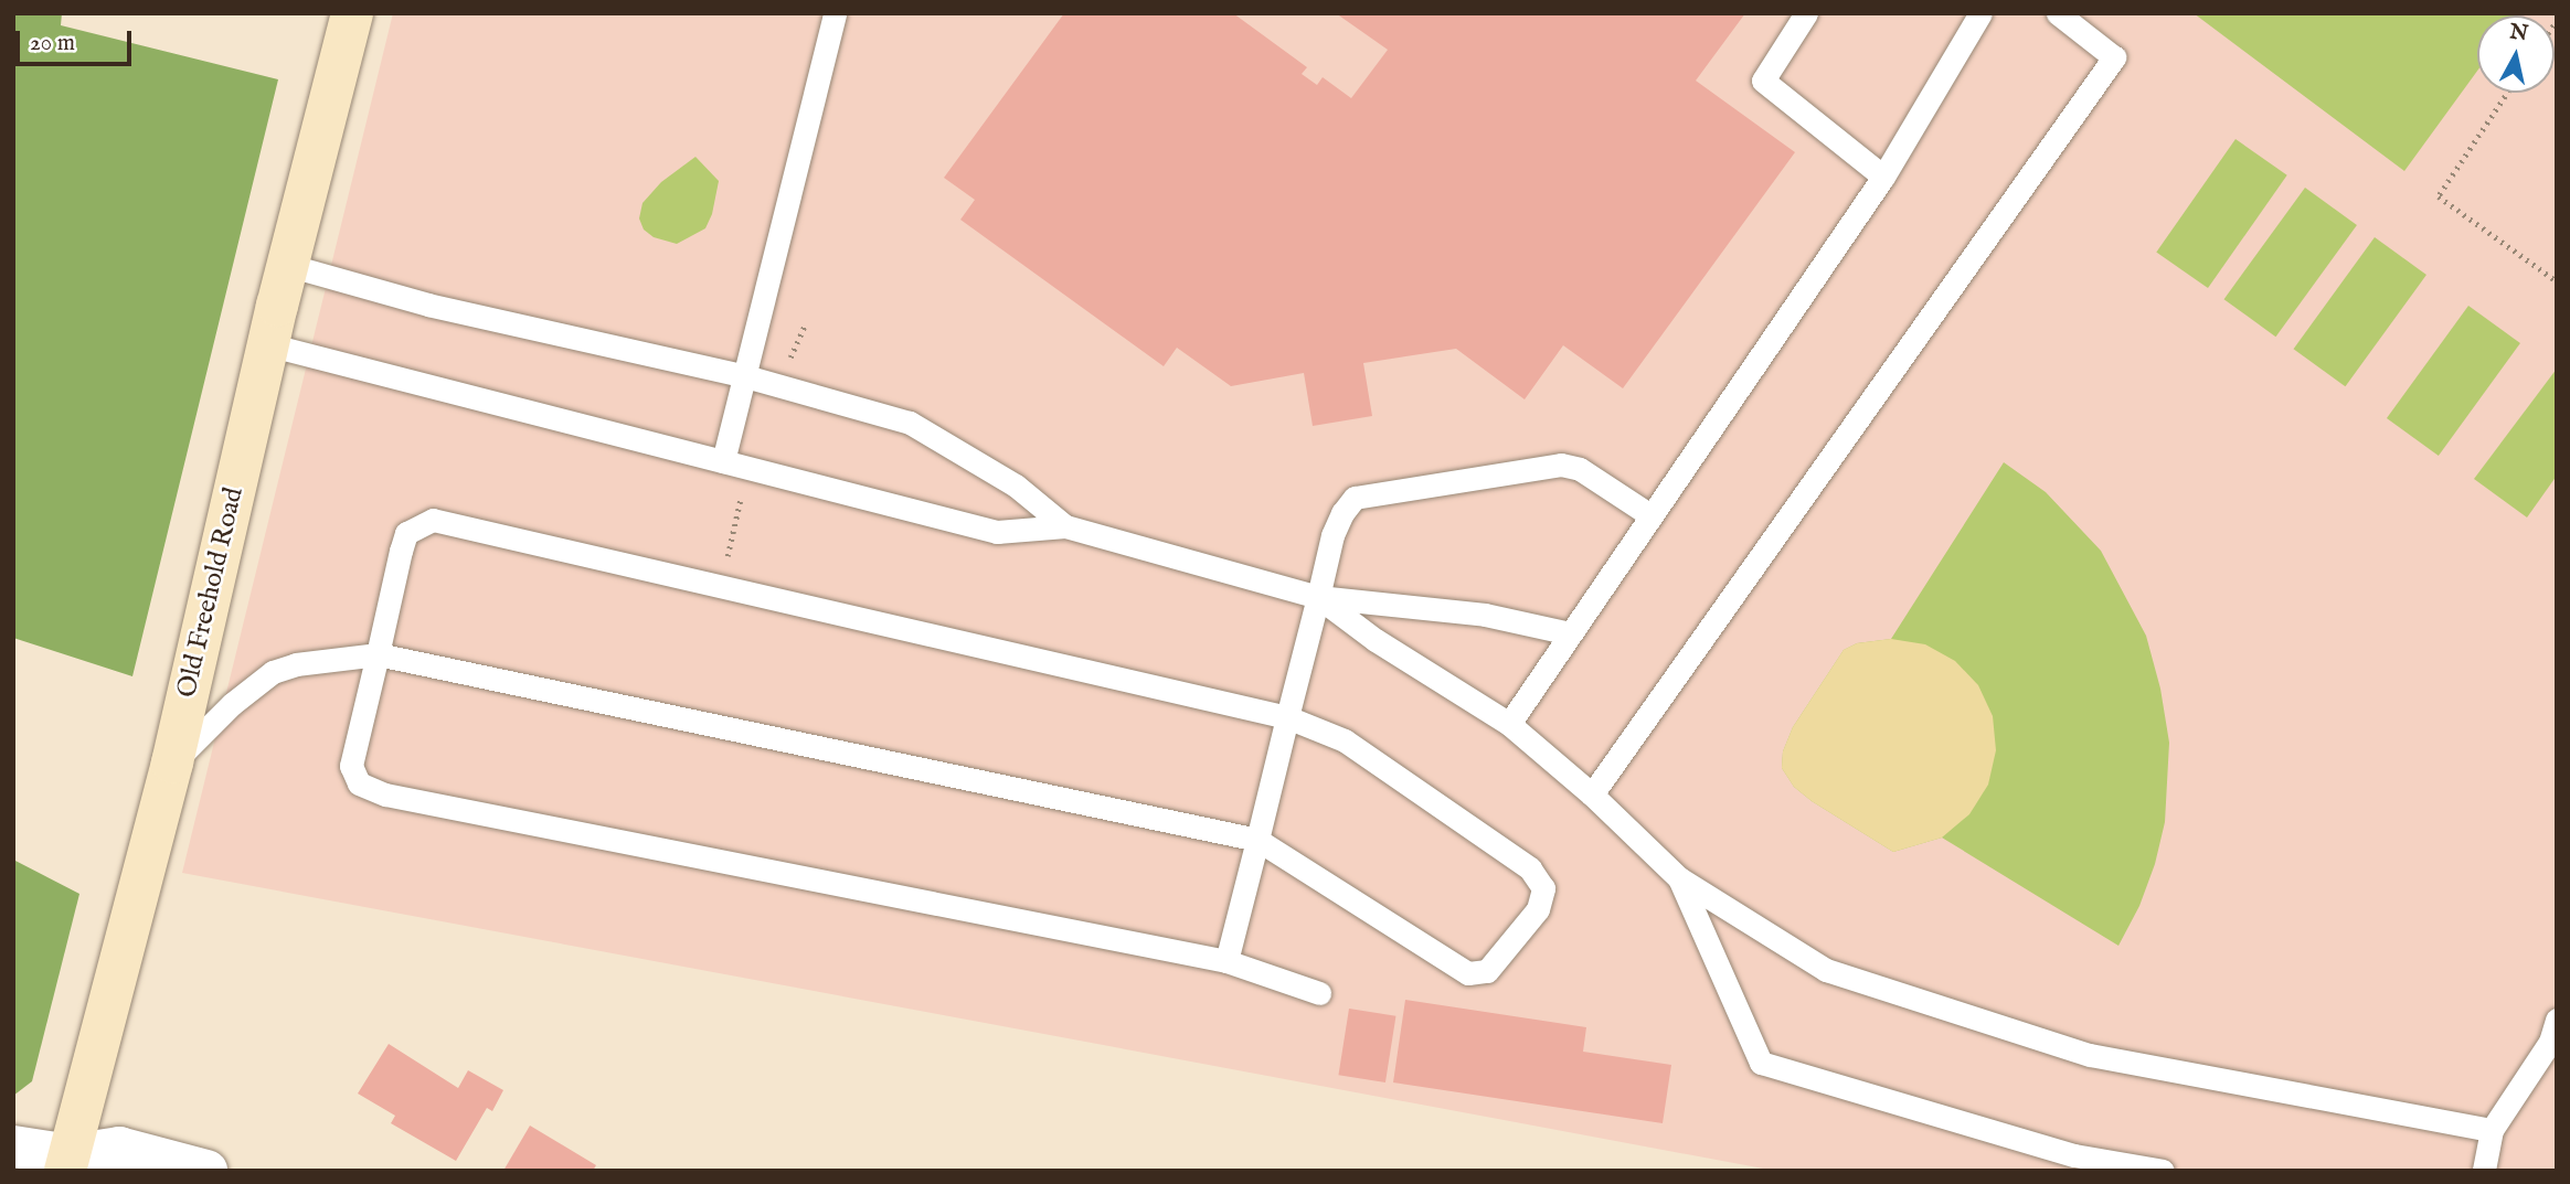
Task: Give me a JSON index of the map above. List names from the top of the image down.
{
  "streets": {
    "main road": ["Old Freehold Road"]
  },
  "scale_bar": "20 m",
  "north": "top"
}
